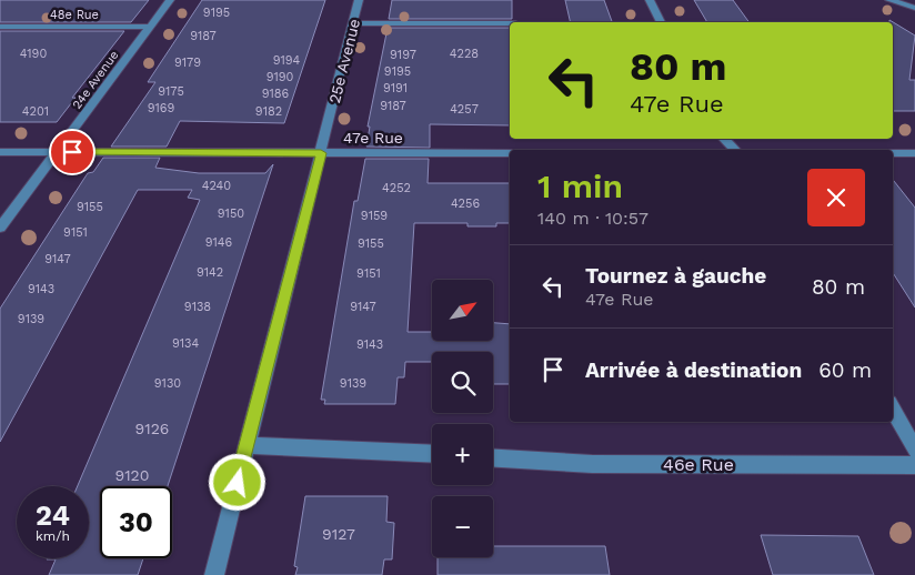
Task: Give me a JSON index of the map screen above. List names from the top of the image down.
{
  "streets": {
    "street": [
      "48e Rue",
      "25e Avenue",
      "24e Avenue",
      "47e Rue",
      "46e Rue"
    ]
  },
  "crossings": [
    ["48e Rue", "24e Avenue"],
    ["25e Avenue", "47e Rue"],
    ["24e Avenue", "47e Rue"]
  ],
  "house_numbers": [
    "9195",
    "9187",
    "4190",
    "4228",
    "9197",
    "9194",
    "9179",
    "9195",
    "9190",
    "9191",
    "9175",
    "9186",
    "9187",
    "9169",
    "4257",
    "4201",
    "9182",
    "4240",
    "4252",
    "4256",
    "9155",
    "9150",
    "9159",
    "9151",
    "9146",
    "9155",
    "9147",
    "9142",
    "9151",
    "9143",
    "9138",
    "9147",
    "9139",
    "9134",
    "9143",
    "9130",
    "9139",
    "9126",
    "9120",
    "9127"
  ],
  "north": "top right",
  "page": {
    "turn": ["80 m", "47e Rue"],
    "heading": ["1 min", "140 m · 10:57"],
    "list": [
      {
        "name": "Tournez à gauche",
        "note": "47e Rue",
        "value": "80 m"
      },
      {
        "name": "Arrivée à destination",
        "value": "60 m"
      }
    ],
    "map_buttons": ["+", "−"],
    "speed": "24 km/h",
    "limit": "30"
  }
}
